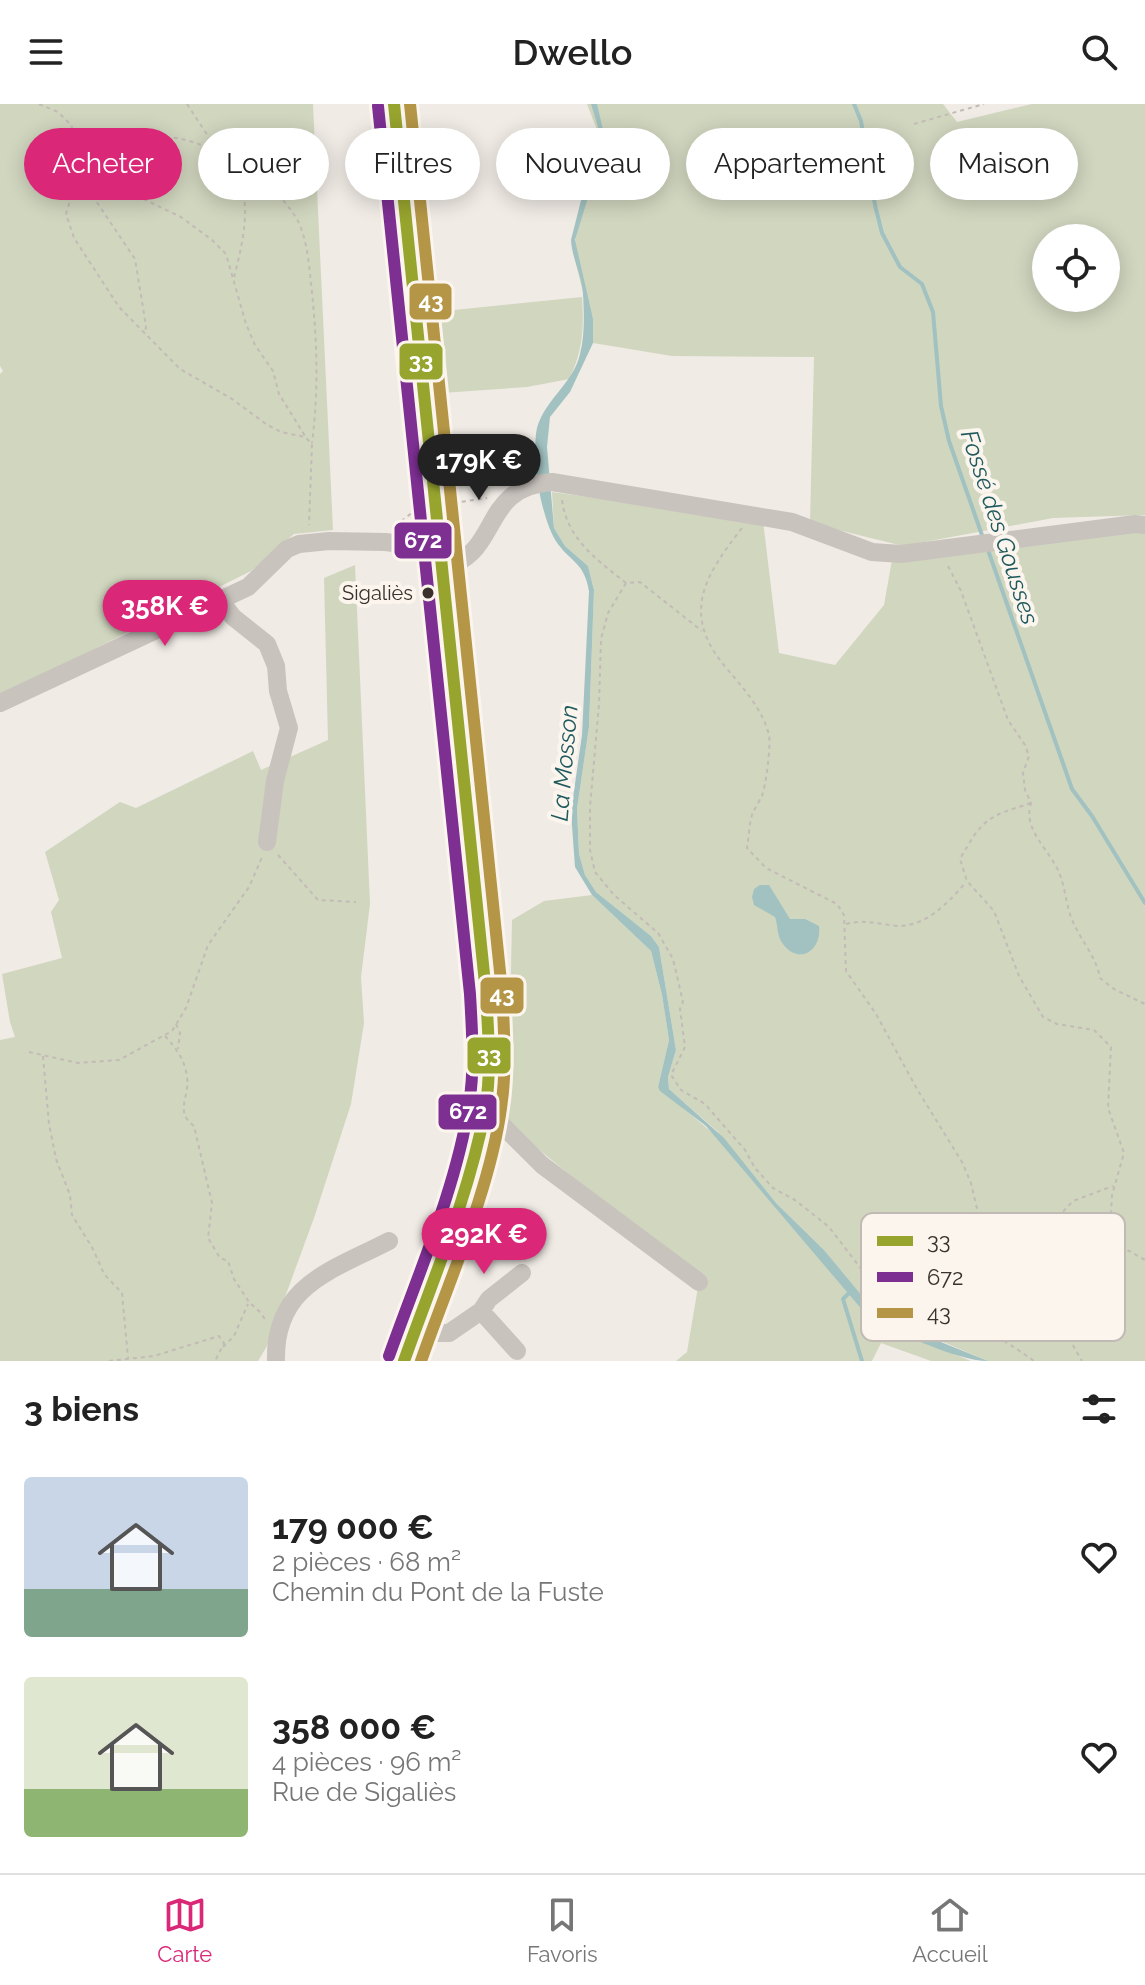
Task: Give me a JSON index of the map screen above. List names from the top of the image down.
{
  "water": ["Fossé des Gousses", "La Mosson"],
  "places": ["Sigaliès"],
  "lines": ["transit line 33", "transit line 43", "transit line 672"],
  "legend": ["33", "672", "43"],
  "page": {
    "header": "Dwello",
    "chip": [
      "Acheter",
      "Louer",
      "Filtres",
      "Nouveau",
      "Appartement",
      "Maison"
    ],
    "price": ["179K €", "358K €", "292K €"],
    "heading": "3 biens",
    "list": [
      {
        "name": "179 000 €",
        "note": "2 pièces · 68 m² · Chemin du Pont de la Fuste"
      },
      {
        "name": "358 000 €",
        "note": "4 pièces · 96 m² · Rue de Sigaliès"
      }
    ],
    "tabs": ["Carte", "Favoris", "Accueil"]
  }
}
